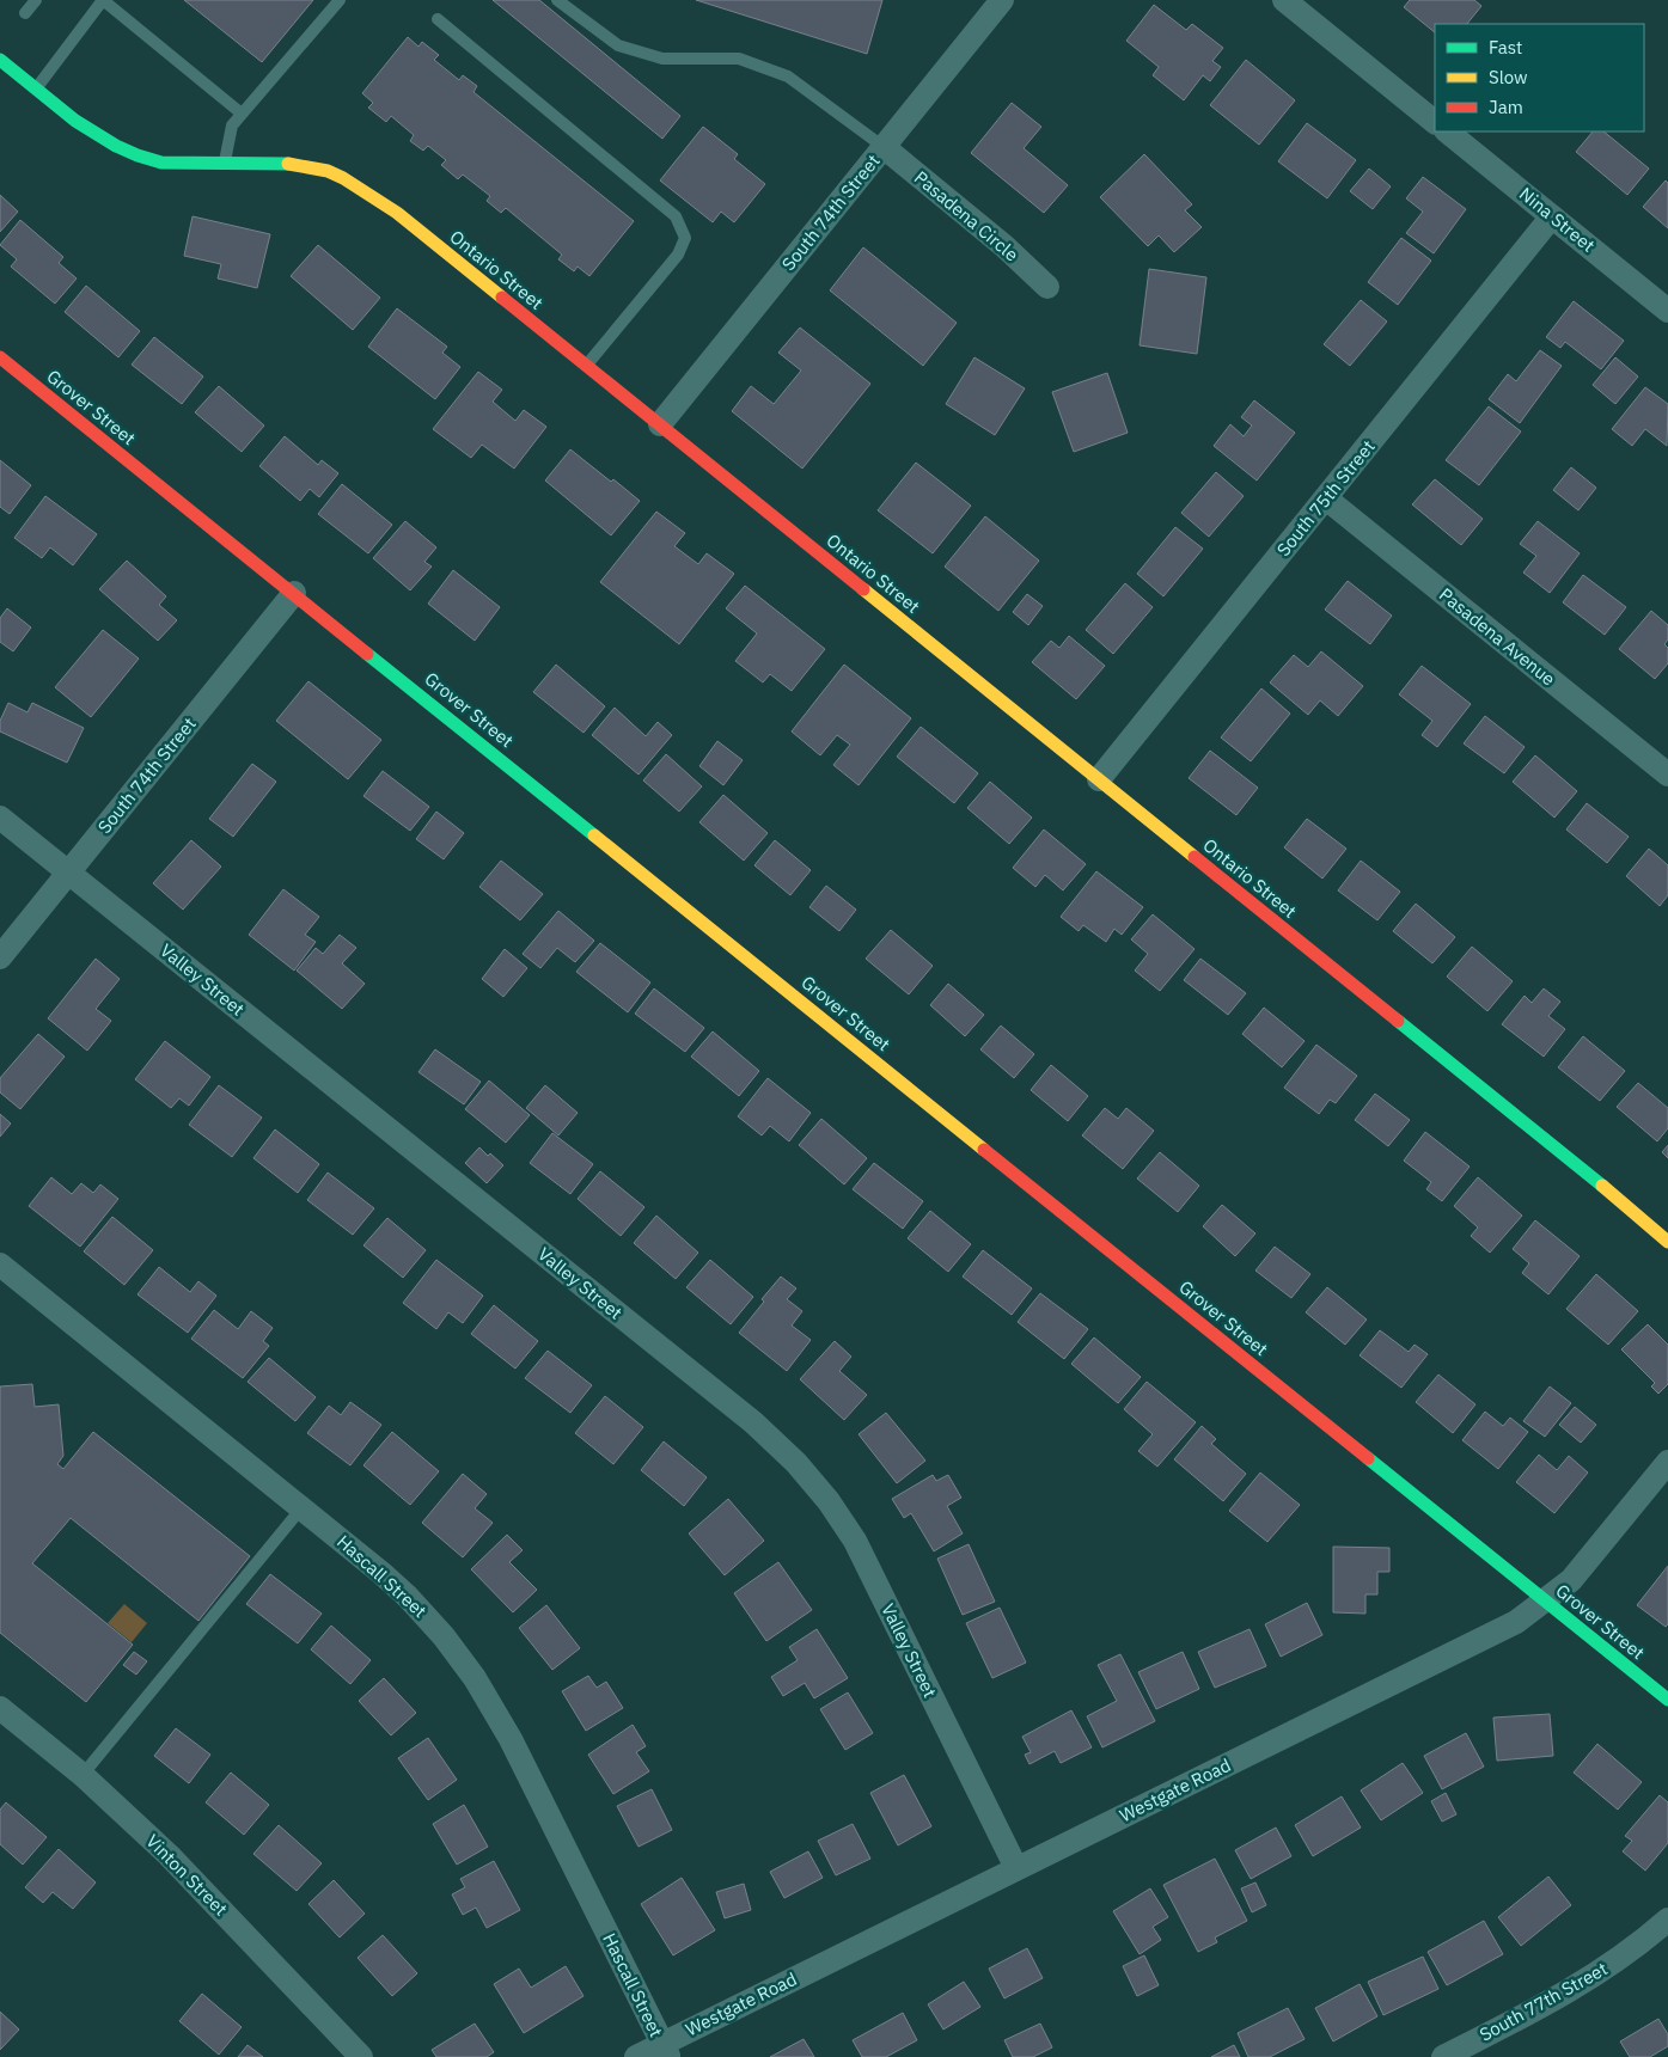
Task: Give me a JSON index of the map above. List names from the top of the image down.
{
  "streets": {
    "street": [
      "South 74th Street",
      "Pasadena Circle",
      "Nina Street",
      "Ontario Street",
      "Grover Street",
      "South 75th Street",
      "Pasadena Avenue",
      "Valley Street",
      "Hascall Street",
      "Westgate Road",
      "Vinton Street",
      "South 77th Street"
    ]
  },
  "crossings": [
    ["South 74th Street", "Pasadena Circle"],
    ["South 74th Street", "Ontario Street"],
    ["South 74th Street", "Grover Street"],
    ["South 74th Street", "Valley Street"],
    ["Nina Street", "South 75th Street"],
    ["Ontario Street", "South 75th Street"],
    ["Grover Street", "Westgate Road"],
    ["South 75th Street", "Pasadena Avenue"],
    ["Valley Street", "Westgate Road"],
    ["Hascall Street", "Westgate Road"]
  ],
  "legend": ["Fast", "Slow", "Jam"]
}
